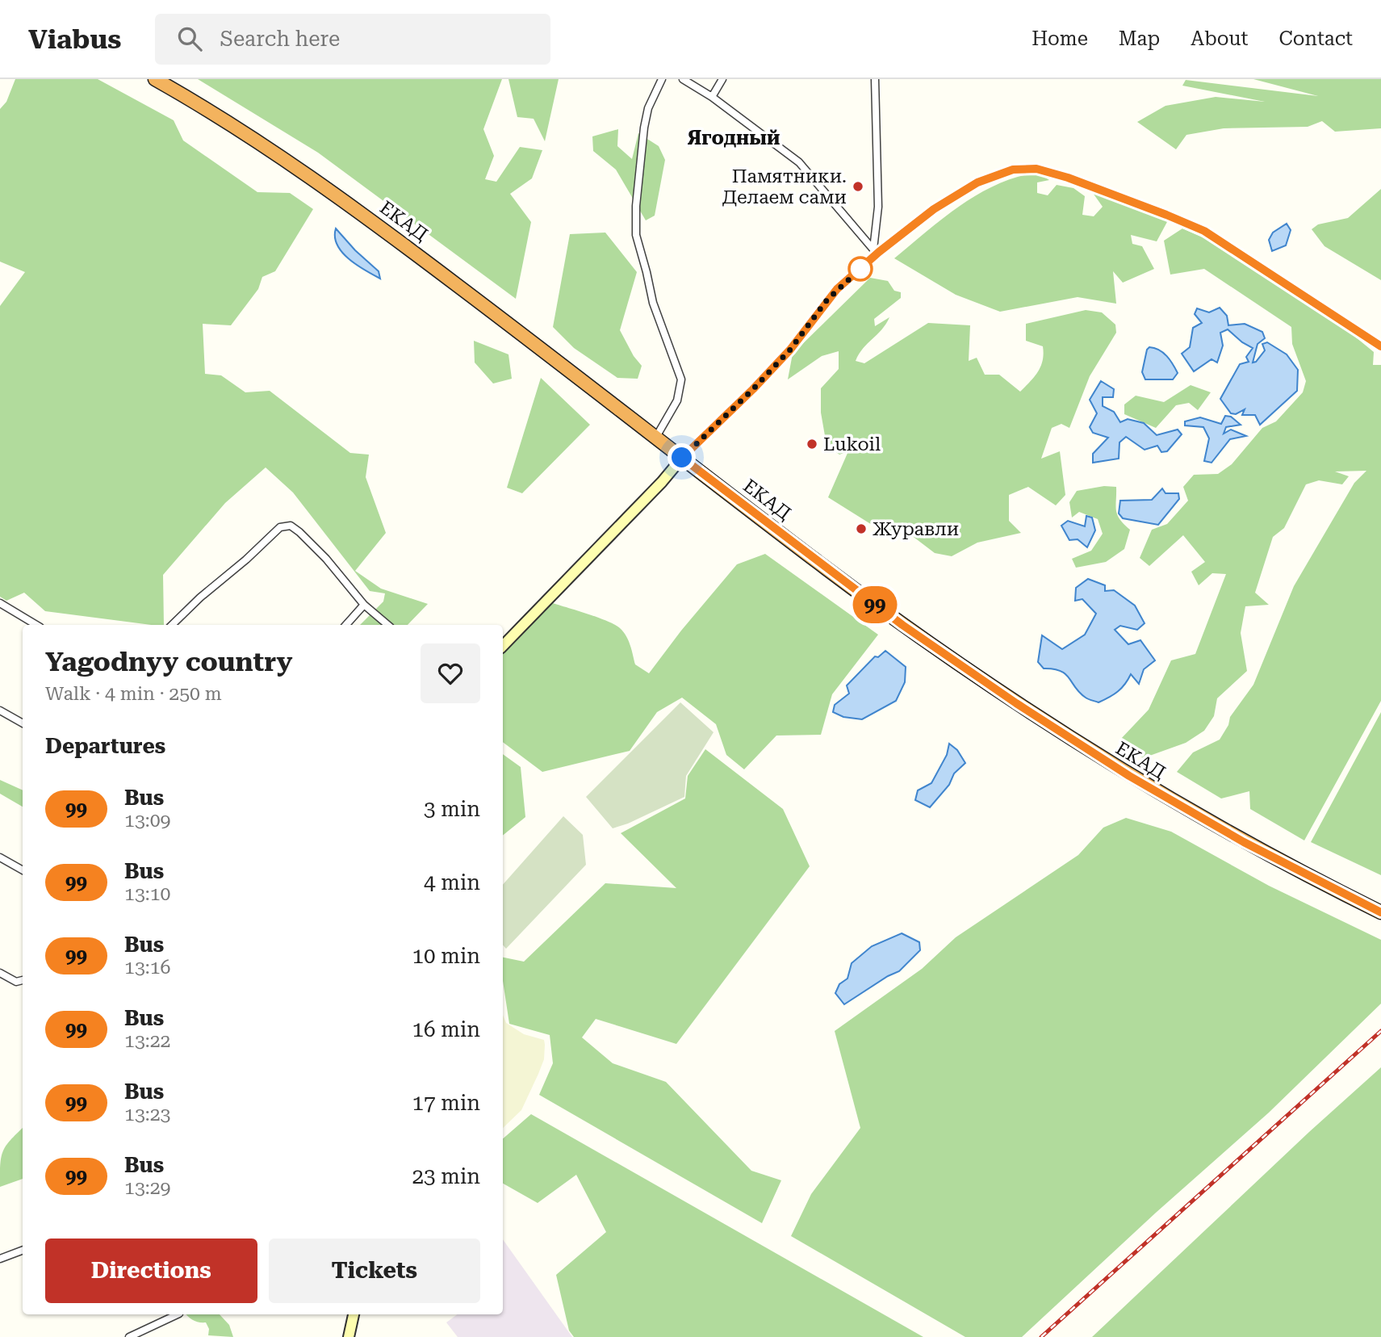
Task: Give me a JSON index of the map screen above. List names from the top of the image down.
{
  "streets": {
    "highway": ["ЕКАД"]
  },
  "districts": ["Ягодный"],
  "places": ["Памятники. Делаем сами", "Lukoil", "Журавли"],
  "lines": ["bus line 99"],
  "page": {
    "header": "Viabus",
    "search": "Search here",
    "nav": [
      "Home",
      "Map",
      "About",
      "Contact"
    ],
    "on_map": "99",
    "heading": [
      ["Yagodnyy country", "Walk · 4 min · 250 m"],
      "Departures"
    ],
    "list": [
      {
        "mark": "99",
        "name": "Bus",
        "note": "13:09",
        "value": "3 min"
      },
      {
        "mark": "99",
        "name": "Bus",
        "note": "13:10",
        "value": "4 min"
      },
      {
        "mark": "99",
        "name": "Bus",
        "note": "13:16",
        "value": "10 min"
      },
      {
        "mark": "99",
        "name": "Bus",
        "note": "13:22",
        "value": "16 min"
      },
      {
        "mark": "99",
        "name": "Bus",
        "note": "13:23",
        "value": "17 min"
      },
      {
        "mark": "99",
        "name": "Bus",
        "note": "13:29",
        "value": "23 min"
      }
    ],
    "buttons": ["Directions", "Tickets"]
  }
}
